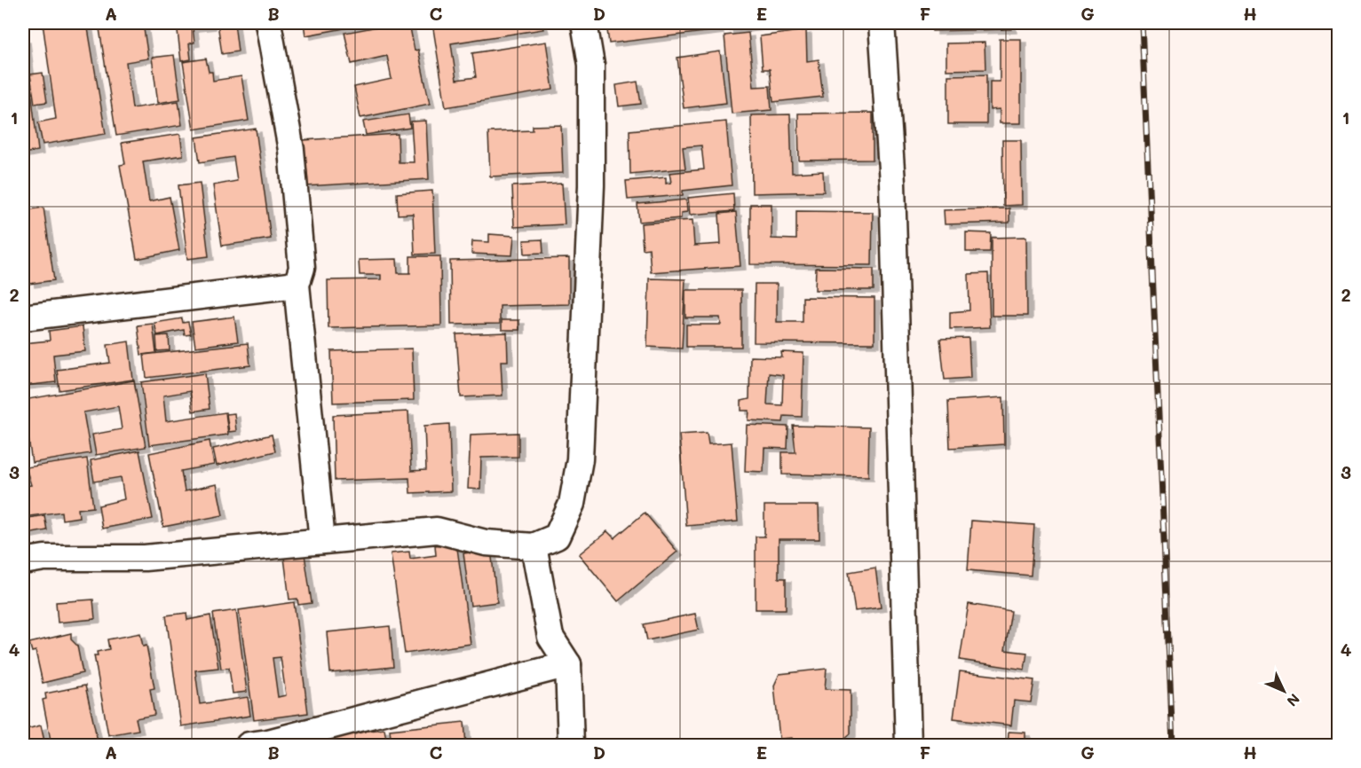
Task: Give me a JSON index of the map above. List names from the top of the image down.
{
  "north": "bottom right",
  "grid": {
    "columns": [
      "A",
      "B",
      "C",
      "D",
      "E",
      "F",
      "G",
      "H"
    ],
    "rows": [
      "1",
      "2",
      "3",
      "4"
    ]
  }
}
